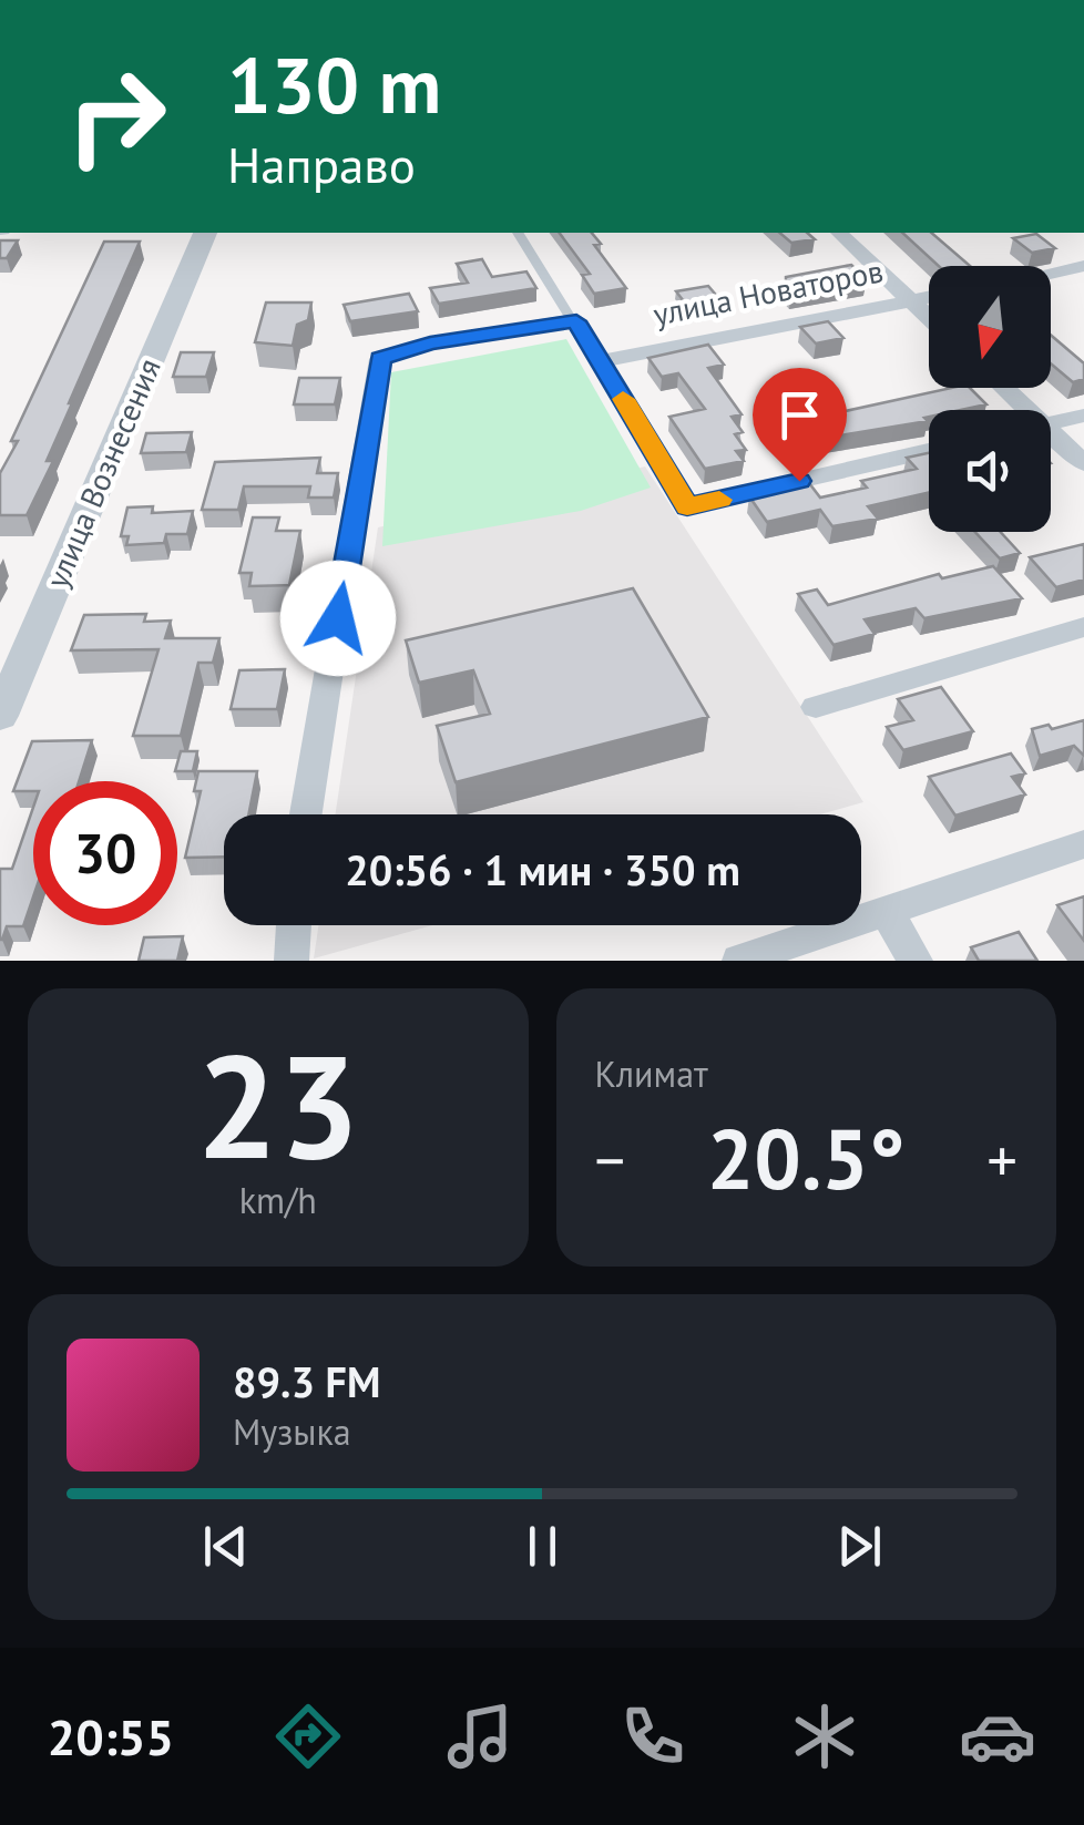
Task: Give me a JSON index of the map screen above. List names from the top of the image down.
{
  "streets": {
    "street": ["улица Новаторов", "улица Вознесения"]
  },
  "north": "bottom",
  "page": {
    "turn": ["130 m", "Направо"],
    "limit": "30",
    "trip": "20:56 · 1 мин · 350 m",
    "tile": [
      ["23", "km/h"],
      "Климат"
    ],
    "heat": ["−", "20.5°", "+"],
    "song": ["89.3 FM", "Музыка"],
    "tabs": "20:55"
  }
}
